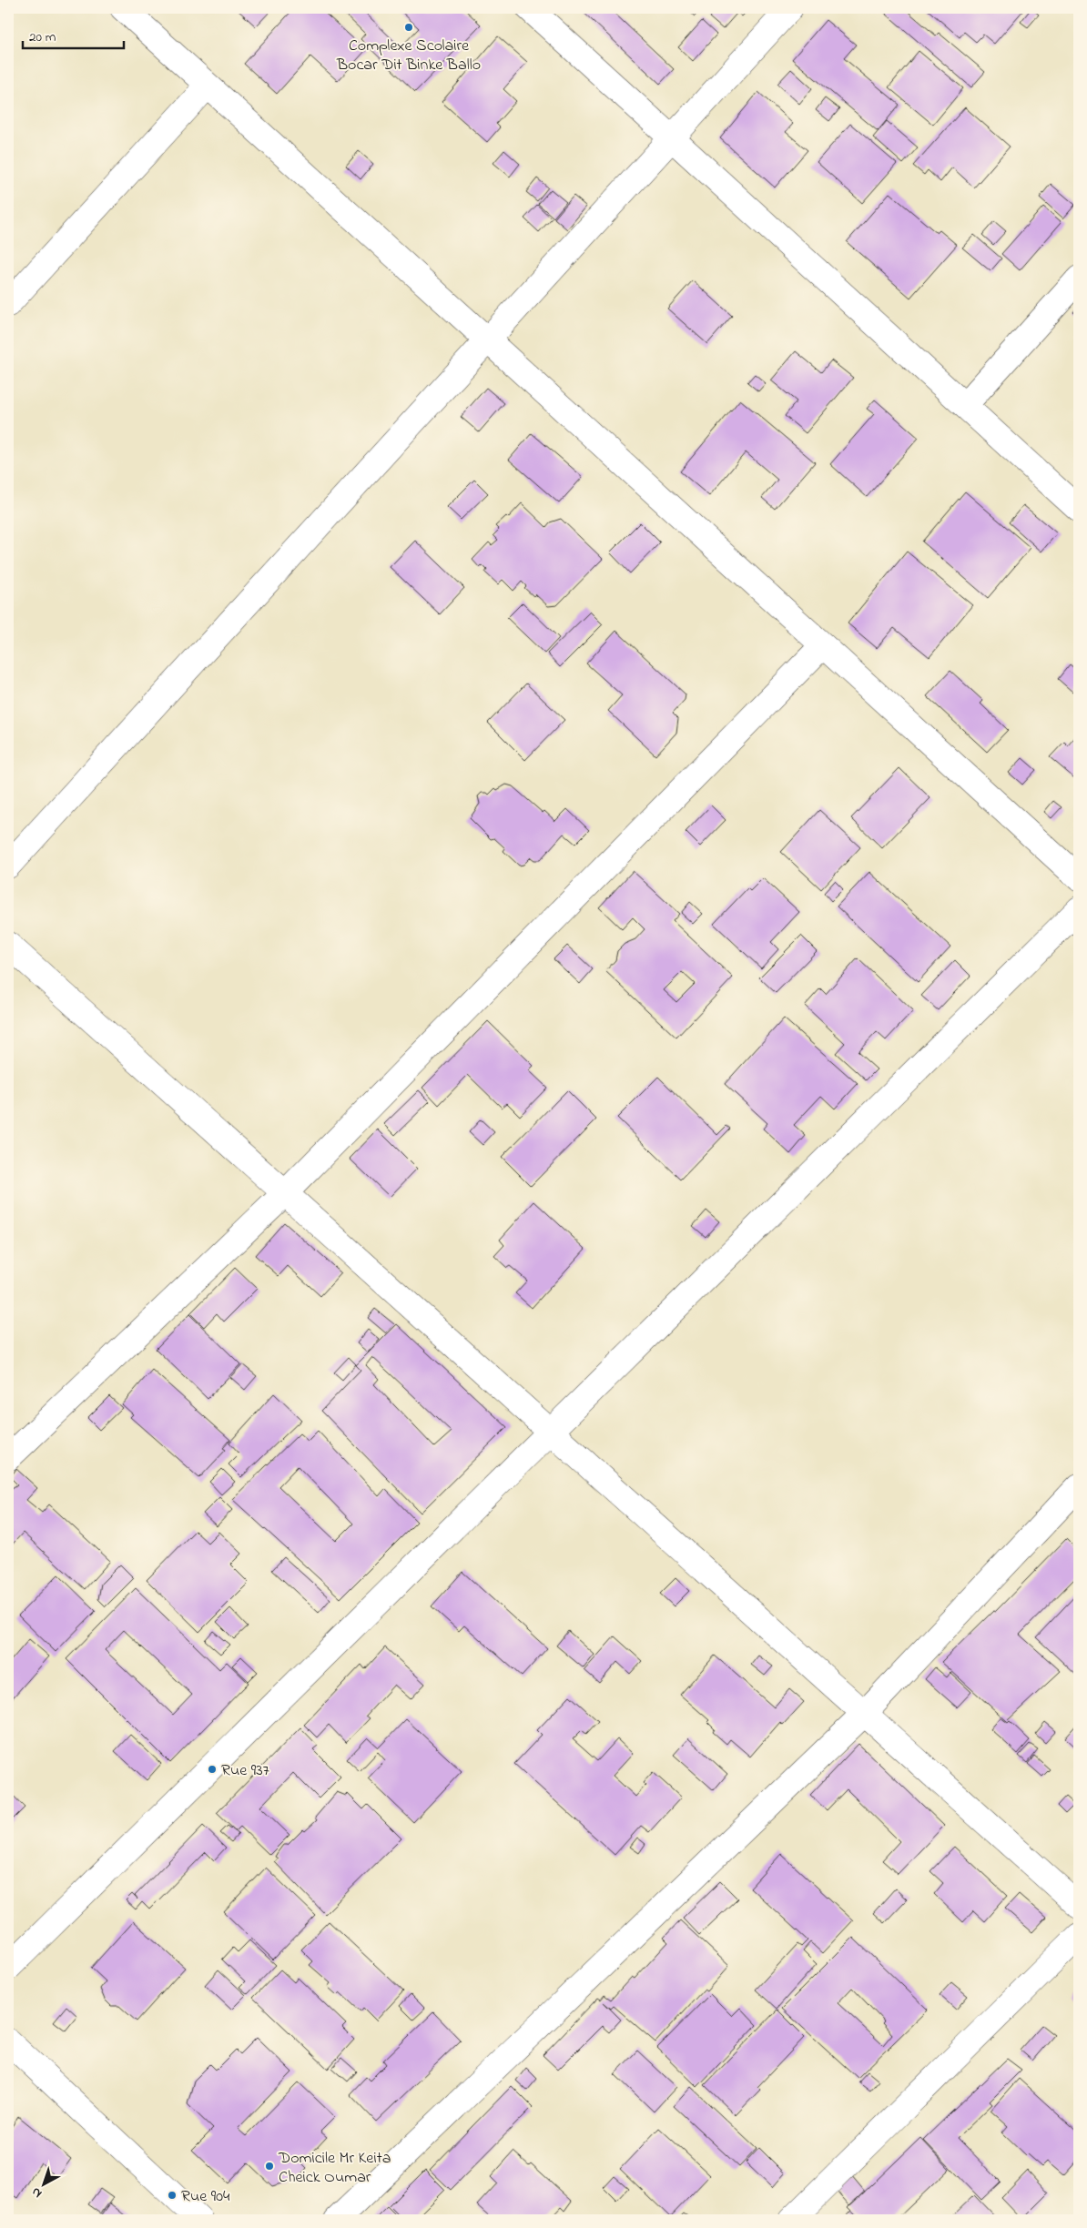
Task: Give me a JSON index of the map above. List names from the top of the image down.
{
  "places": [
    "Complexe Scolaire Bocar Dit Binke Ballo",
    "Rue 937",
    "Domicile Mr Keita Cheick Oumar",
    "Rue 904"
  ],
  "scale_bar": "20 m",
  "north": "bottom left"
}
